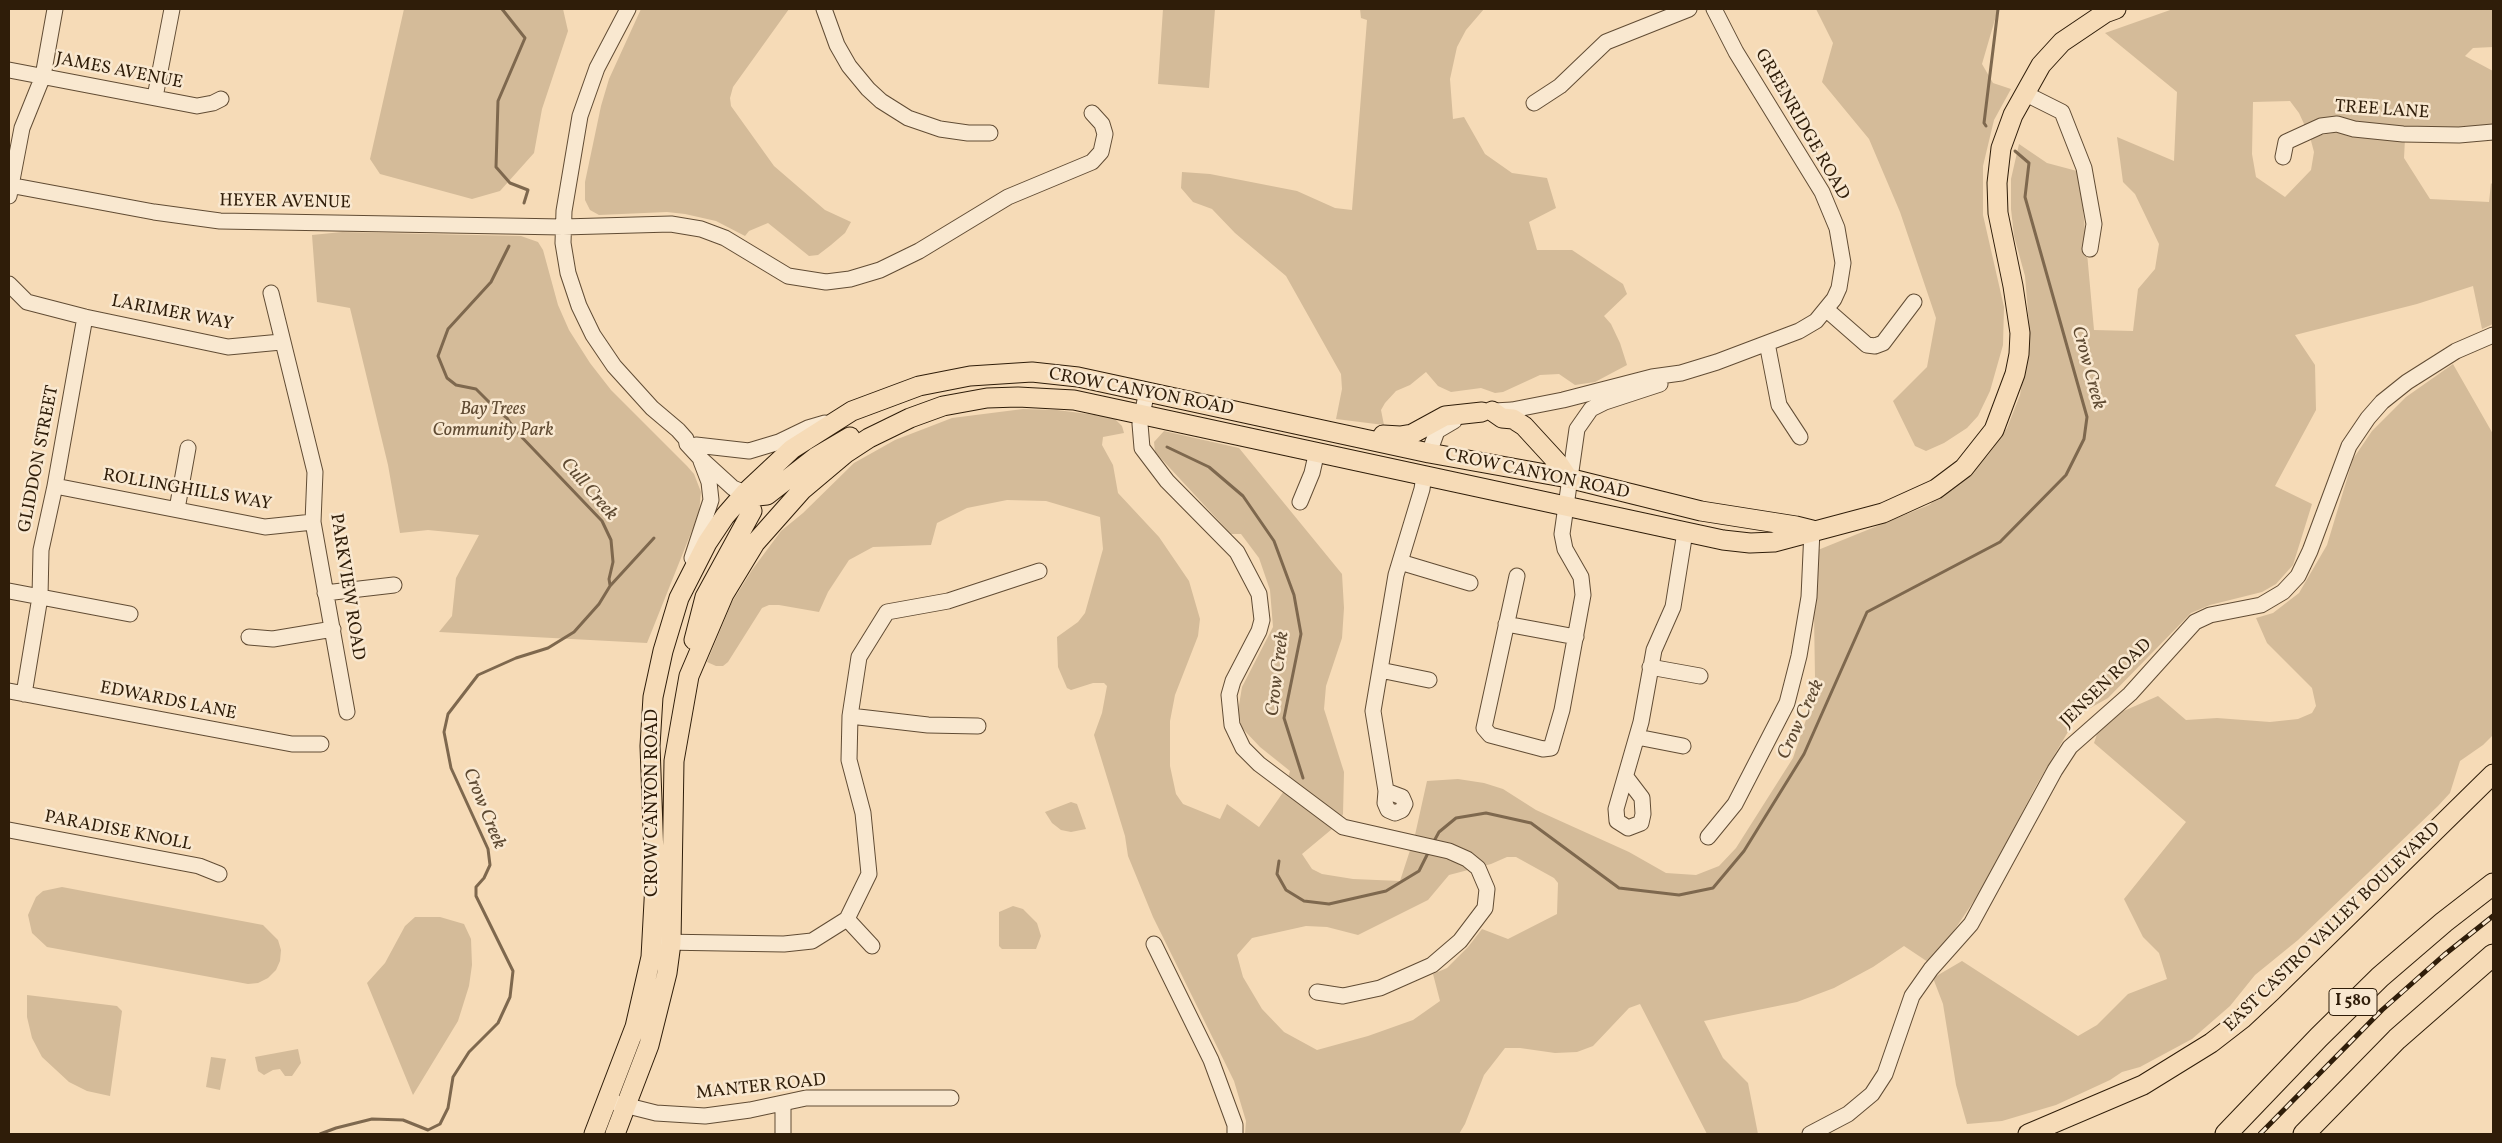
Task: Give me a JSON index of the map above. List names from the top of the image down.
{
  "streets": {
    "highway": ["I 580"],
    "main road": ["CROW CANYON ROAD", "EAST CASTRO VALLEY BOULEVARD"],
    "street": [
      "JAMES AVENUE",
      "TREE LANE",
      "GREENRIDGE ROAD",
      "HEYER AVENUE",
      "LARIMER WAY",
      "GLIDDON STREET",
      "ROLLINGHILLS WAY",
      "PARKVIEW ROAD",
      "JENSEN ROAD",
      "EDWARDS LANE",
      "PARADISE KNOLL",
      "MANTER ROAD"
    ]
  },
  "crossings": [
    ["GREENRIDGE ROAD", "CROW CANYON ROAD"],
    ["LARIMER WAY", "GLIDDON STREET"],
    ["LARIMER WAY", "PARKVIEW ROAD"],
    ["CROW CANYON ROAD", "MANTER ROAD"],
    ["GLIDDON STREET", "ROLLINGHILLS WAY"],
    ["GLIDDON STREET", "EDWARDS LANE"],
    ["ROLLINGHILLS WAY", "PARKVIEW ROAD"]
  ],
  "water": ["Crow Creek", "Cull Creek"],
  "parks": ["Bay Trees Community Park"]
}
